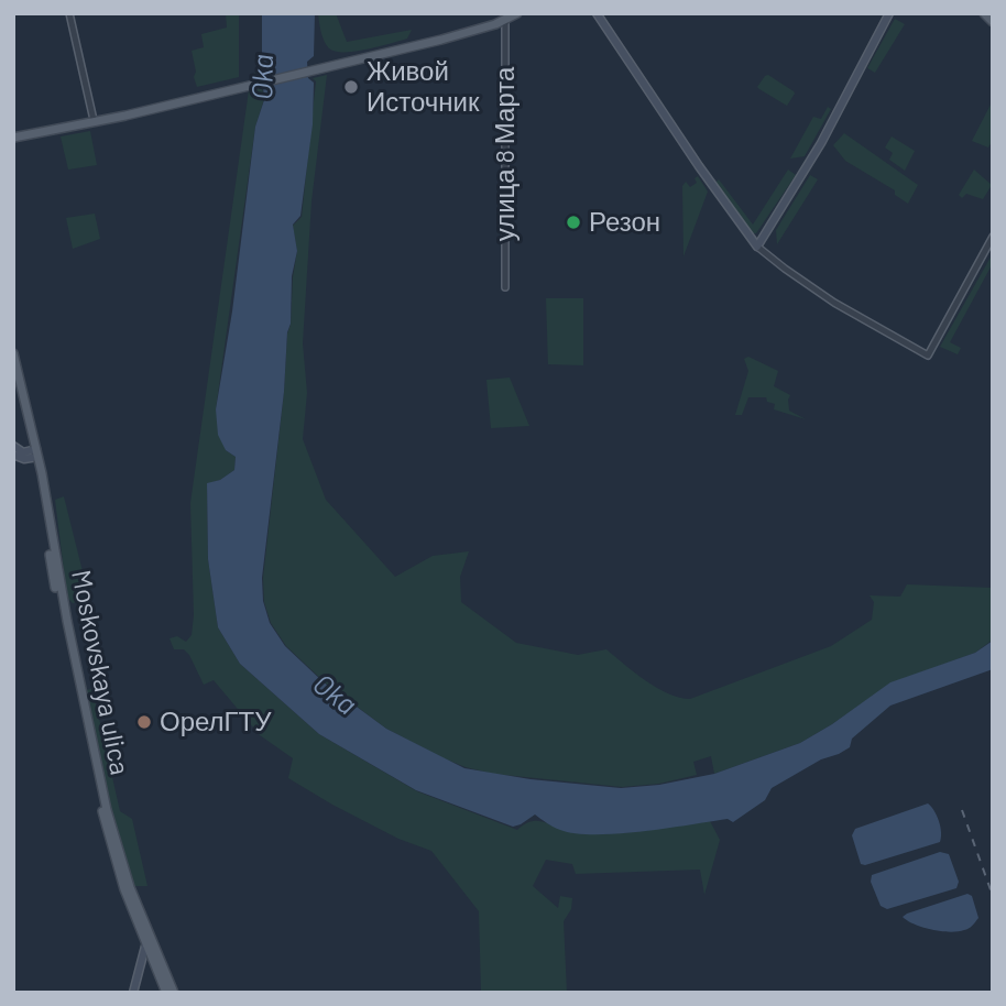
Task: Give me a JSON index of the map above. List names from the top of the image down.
{
  "streets": {
    "main road": ["Moskovskaya ulica"],
    "street": ["улица 8 Марта"]
  },
  "water": ["Oka"],
  "places": ["Живой Источник", "Резон", "ОрелГТУ"]
}
